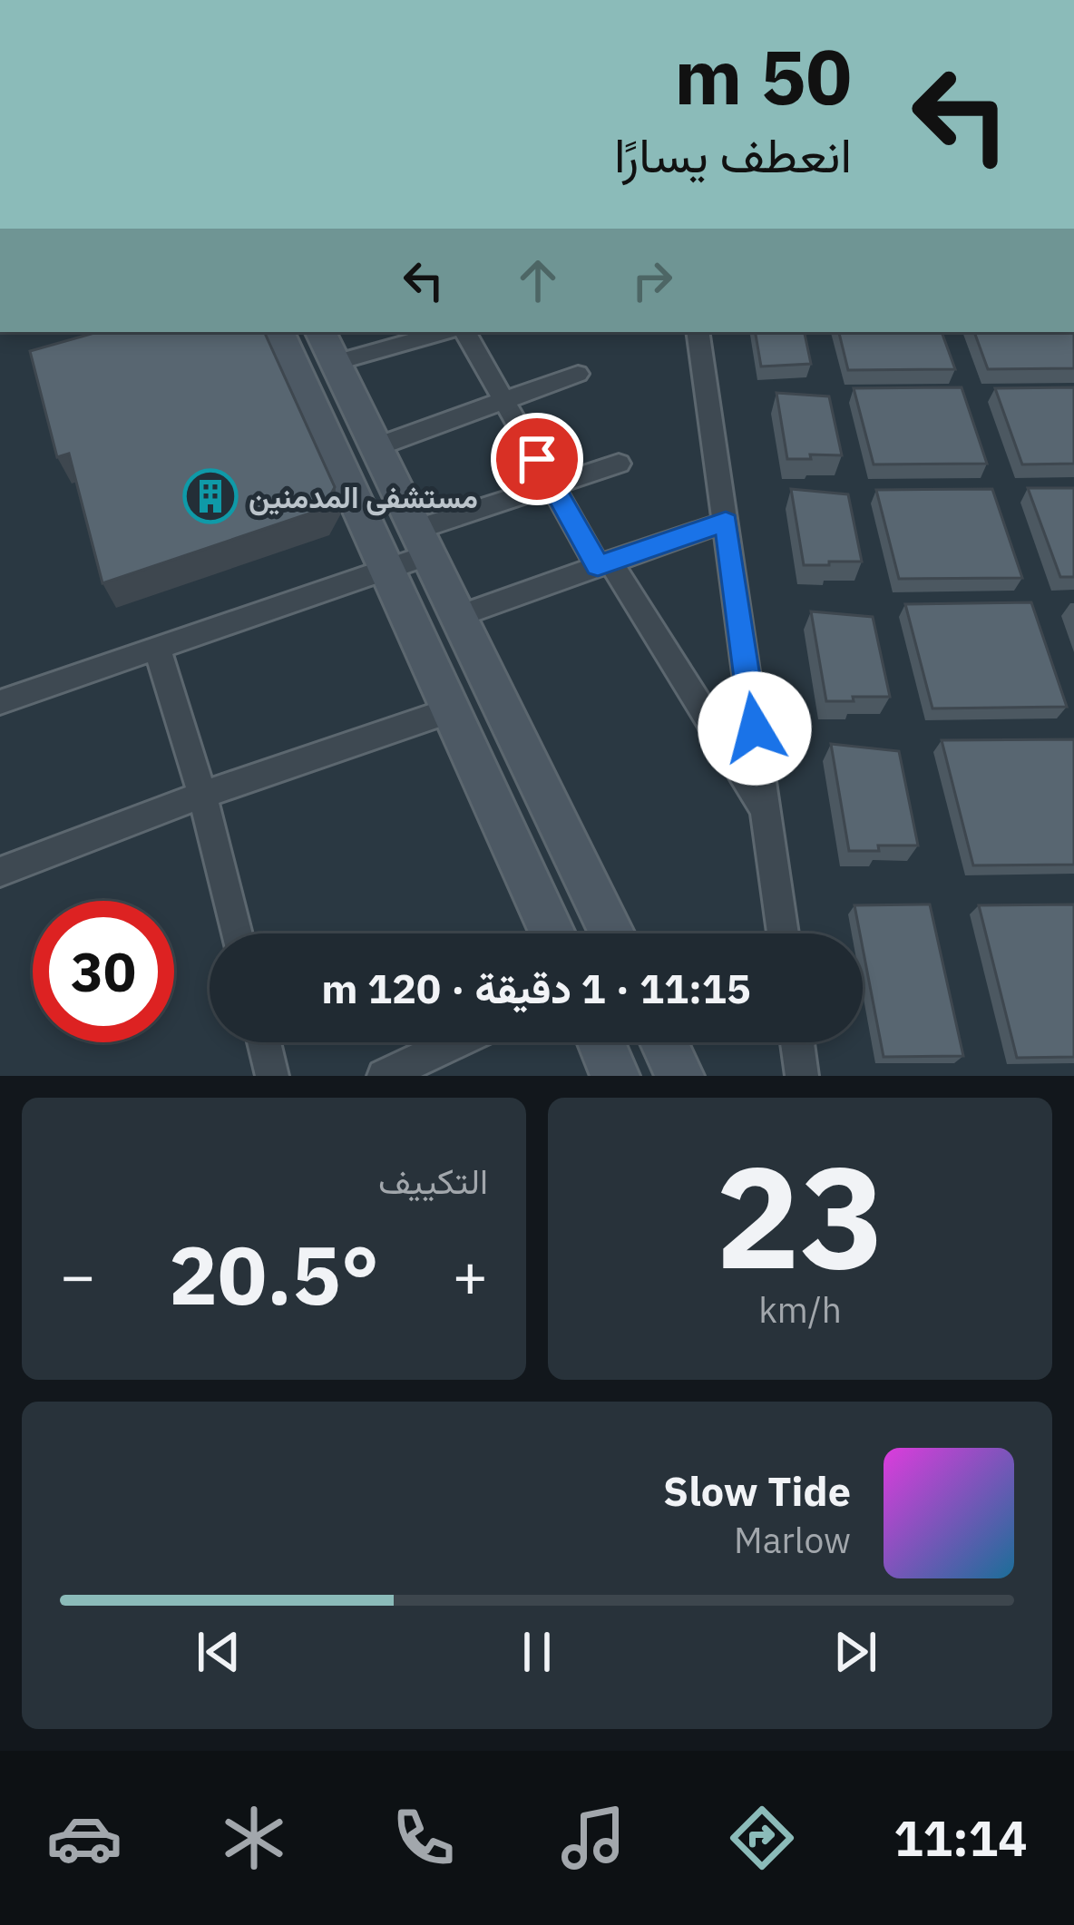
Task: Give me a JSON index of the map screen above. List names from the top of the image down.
{
  "places": {
    "building": ["مستشفى المدمنين"]
  },
  "page": {
    "turn": ["50 m", "انعطف يسارًا"],
    "limit": "30",
    "trip": "11:15 · 1 دقيقة · 120 m",
    "tile": [
      ["23", "km/h"],
      "التكييف"
    ],
    "heat": ["−", "20.5°", "+"],
    "song": ["Slow Tide", "Marlow"],
    "tabs": "11:14"
  }
}
